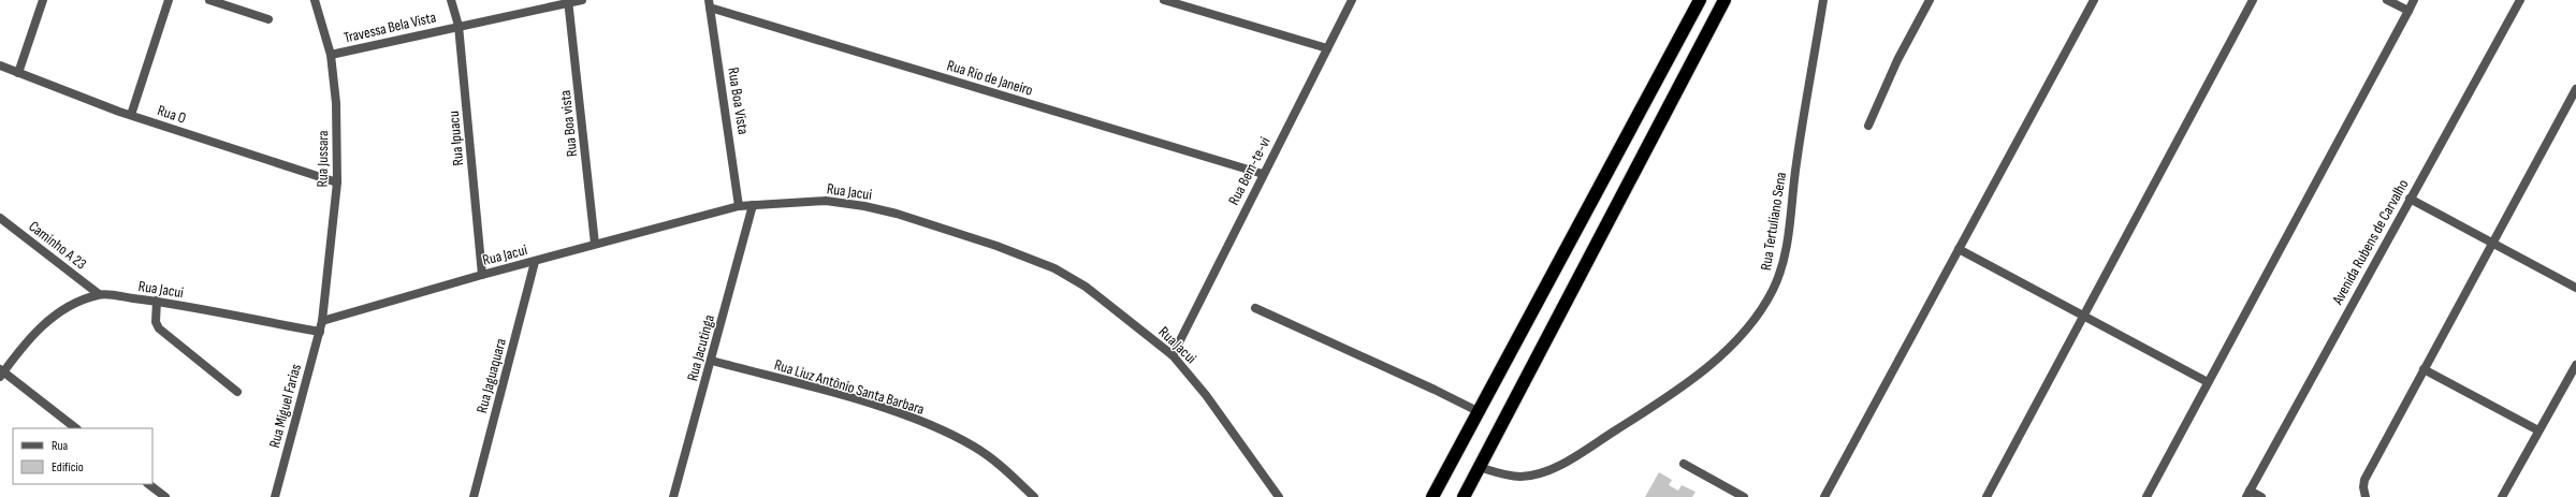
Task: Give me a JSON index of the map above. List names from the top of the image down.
{
  "streets": {
    "street": [
      "Travessa Bela Vista",
      "Rua Rio de Janeiro",
      "Rua Boa Vista",
      "Rua O",
      "Rua Boa vista",
      "Rua Ipuacu",
      "Rua Jussara",
      "Rua Bem-te-vi",
      "Rua Jacui",
      "Rua Tertuliano Sena",
      "Avenida Rubens de Carvalho",
      "Caminho A 23",
      "Rua Jacutinga",
      "Rua Jaguaquara",
      "Rua Liuz Antônio Santa Barbara",
      "Rua Miguel Farias"
    ]
  },
  "crossings": [
    ["Travessa Bela Vista", "Rua Boa vista"],
    ["Travessa Bela Vista", "Rua Ipuacu"],
    ["Travessa Bela Vista", "Rua Jussara"],
    ["Rua Rio de Janeiro", "Rua Boa Vista"],
    ["Rua Rio de Janeiro", "Rua Bem-te-vi"],
    ["Rua Boa Vista", "Rua Jacui"],
    ["Rua O", "Rua Jussara"],
    ["Rua Boa vista", "Rua Jacui"],
    ["Rua Ipuacu", "Rua Jacui"],
    ["Rua Jussara", "Rua Jacui"],
    ["Rua Jussara", "Rua Miguel Farias"],
    ["Rua Bem-te-vi", "Rua Jacui"],
    ["Rua Jacui", "Caminho A 23"],
    ["Rua Jacui", "Rua Jacutinga"],
    ["Rua Jacui", "Rua Jaguaquara"],
    ["Rua Jacui", "Rua Miguel Farias"],
    ["Rua Jacutinga", "Rua Liuz Antônio Santa Barbara"]
  ],
  "legend": ["Rua", "Edifício"]
}
